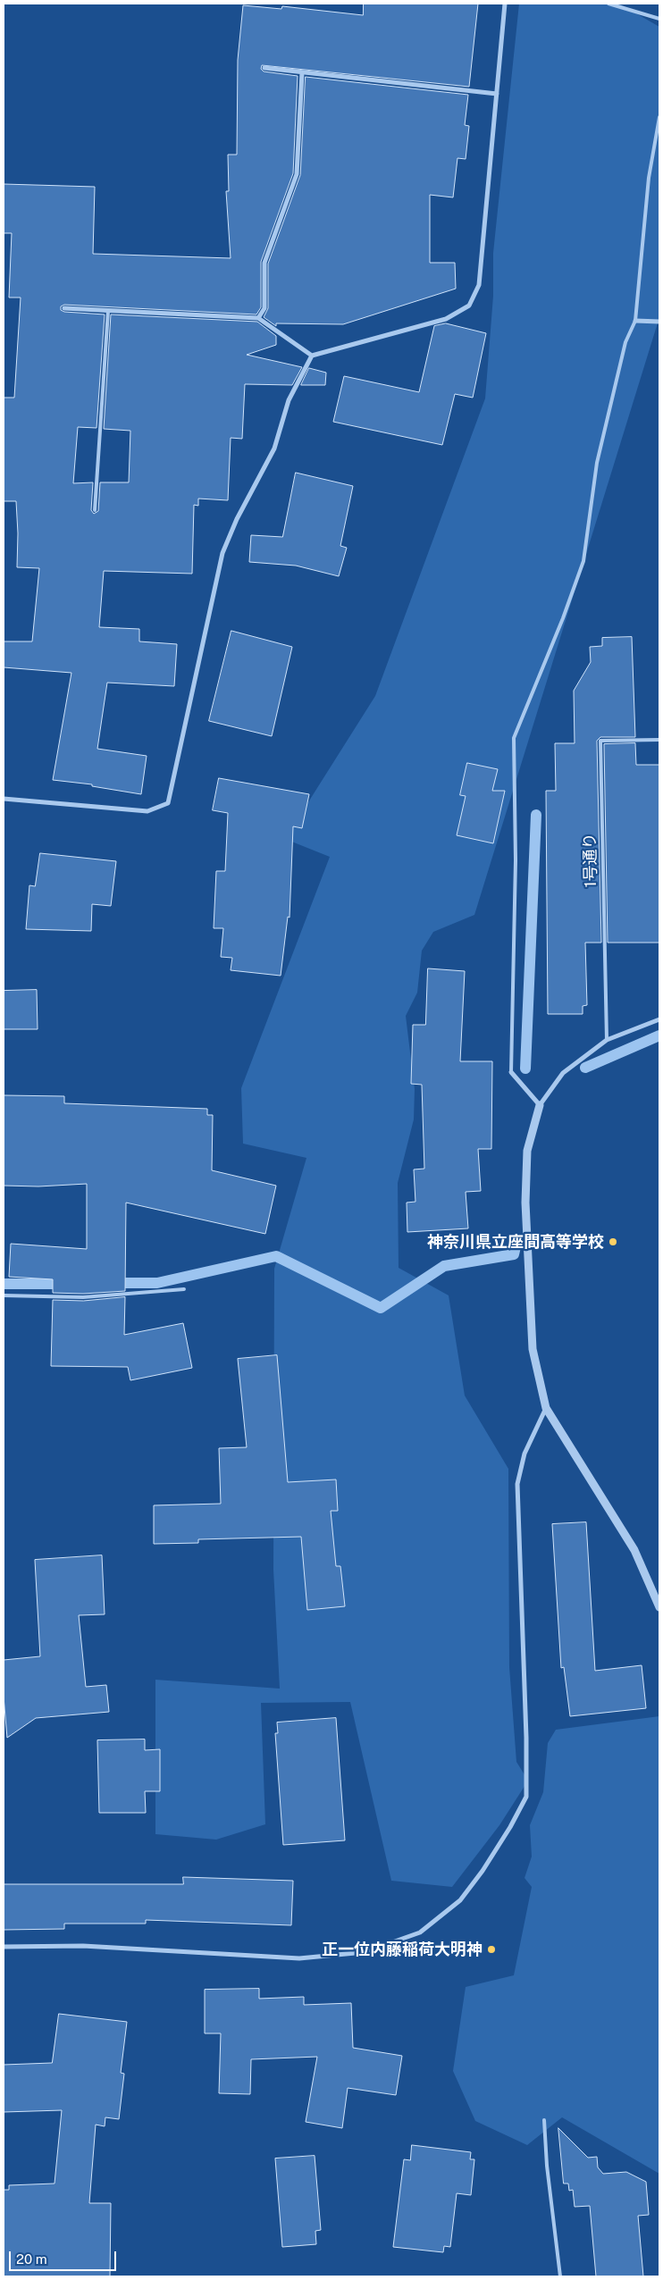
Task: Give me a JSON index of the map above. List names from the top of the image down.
{
  "streets": {
    "lane": ["1号通り"]
  },
  "places": ["神奈川県立座間高等学校", "正一位内藤稲荷大明神"],
  "scale_bar": "20 m"
}
